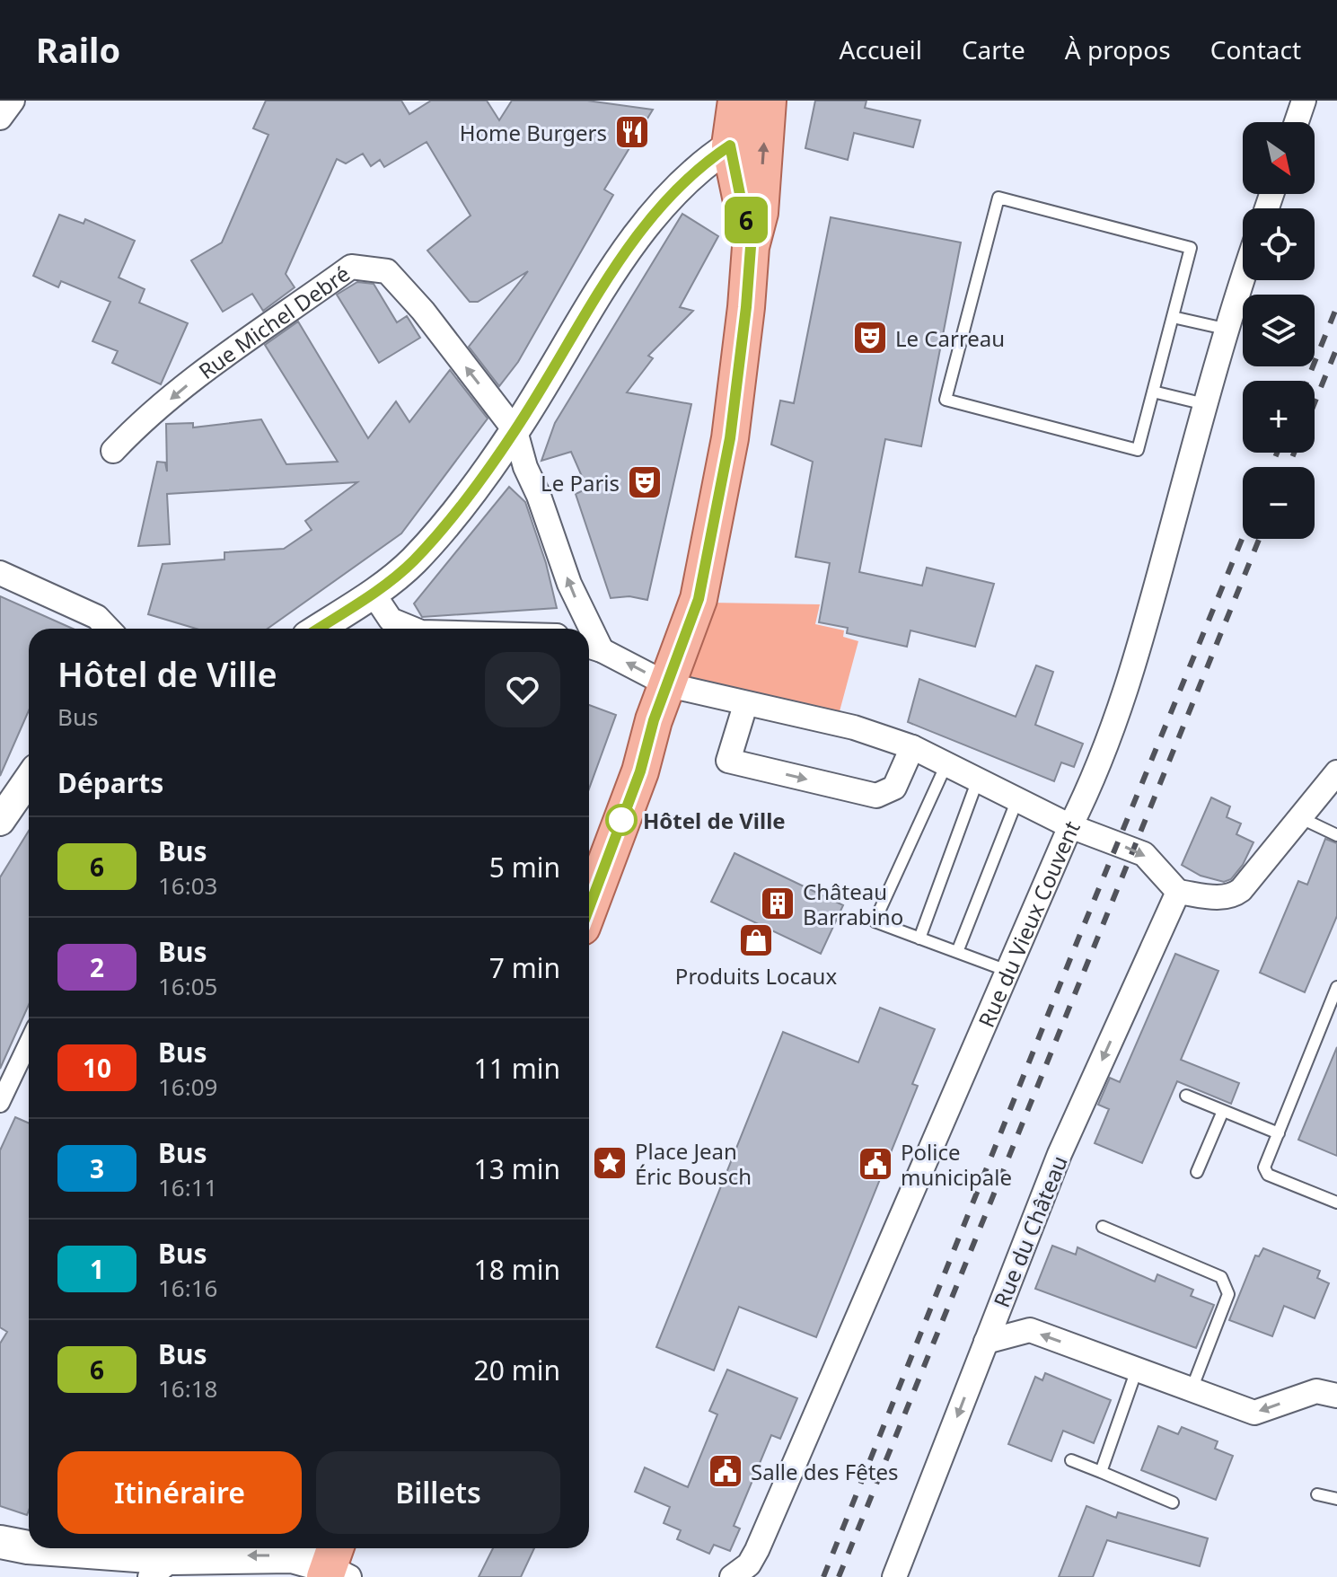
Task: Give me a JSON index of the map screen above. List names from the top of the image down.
{
  "streets": {
    "street": ["Rue Michel Debré", "Rue du Vieux Couvent", "Rue du Château"]
  },
  "one_way": ["Rue du Château"],
  "places": {
    "restaurant": ["Home Burgers"],
    "theatre": ["Le Carreau", "Le Paris"],
    "other": ["Hôtel de Ville"],
    "building": ["Château Barrabino"],
    "shop": ["Produits Locaux"],
    "place": ["Place Jean Éric Bousch"],
    "public building": ["Police municipale", "Salle des Fêtes"]
  },
  "lines": ["bus line 6"],
  "north": "bottom right",
  "page": {
    "header": "Railo",
    "nav": [
      "Accueil",
      "Carte",
      "À propos",
      "Contact"
    ],
    "on_map": "6",
    "map_buttons": ["+", "−"],
    "heading": [
      ["Hôtel de Ville", "Bus"],
      "Départs"
    ],
    "list": [
      {
        "mark": "6",
        "name": "Bus",
        "note": "16:03",
        "value": "5 min"
      },
      {
        "mark": "2",
        "name": "Bus",
        "note": "16:05",
        "value": "7 min"
      },
      {
        "mark": "10",
        "name": "Bus",
        "note": "16:09",
        "value": "11 min"
      },
      {
        "mark": "3",
        "name": "Bus",
        "note": "16:11",
        "value": "13 min"
      },
      {
        "mark": "1",
        "name": "Bus",
        "note": "16:16",
        "value": "18 min"
      },
      {
        "mark": "6",
        "name": "Bus",
        "note": "16:18",
        "value": "20 min"
      }
    ],
    "buttons": ["Itinéraire", "Billets"]
  }
}
